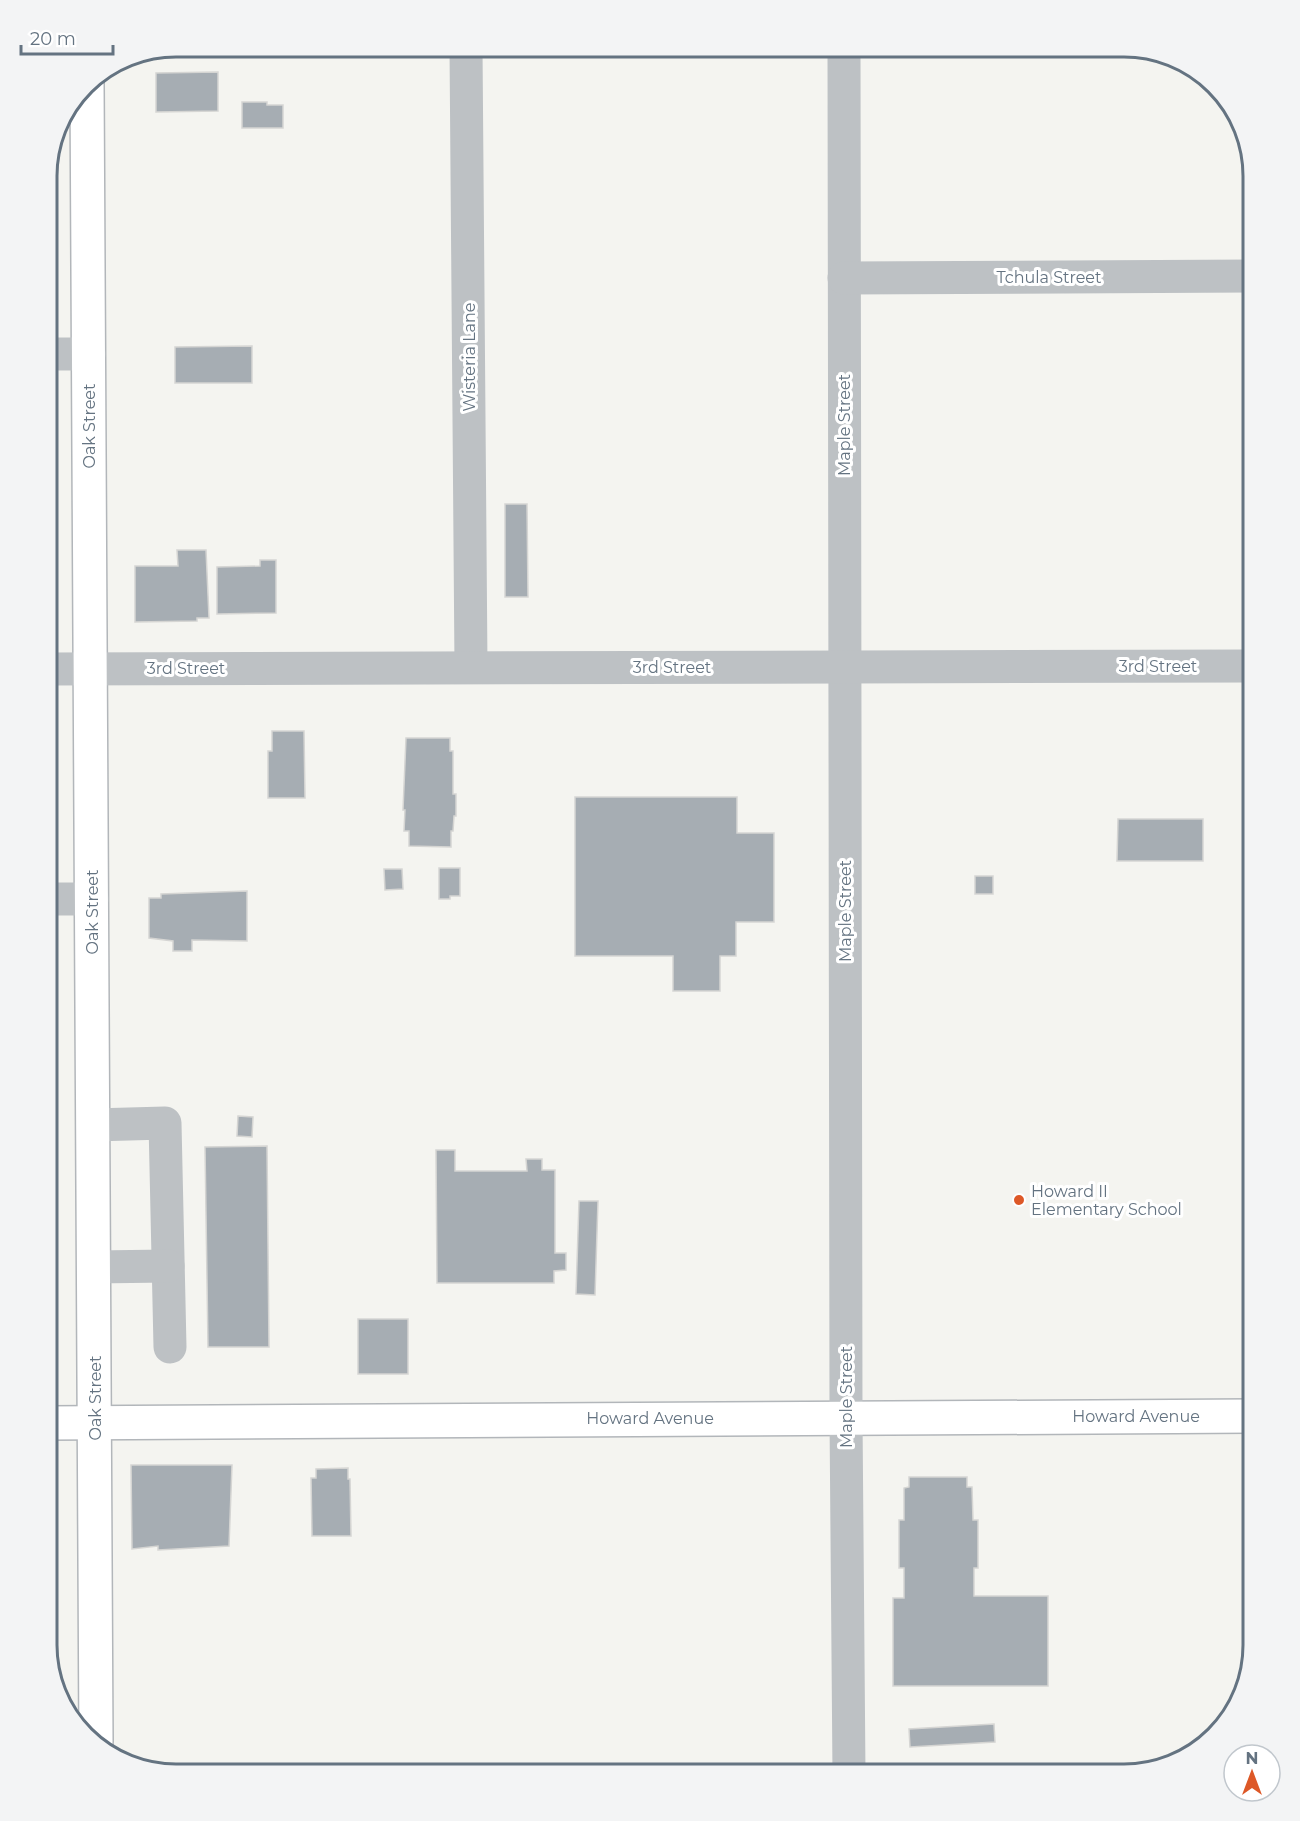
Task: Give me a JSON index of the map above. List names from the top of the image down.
{
  "streets": {
    "main road": ["Oak Street", "Howard Avenue"],
    "street": [
      "Tchula Street",
      "Wisteria Lane",
      "Maple Street",
      "3rd Street"
    ]
  },
  "crossings": [
    ["Tchula Street", "Maple Street"],
    ["Wisteria Lane", "3rd Street"],
    ["Maple Street", "3rd Street"],
    ["Maple Street", "Howard Avenue"],
    ["Oak Street", "3rd Street"],
    ["Oak Street", "Howard Avenue"]
  ],
  "places": ["Howard II Elementary School"],
  "scale_bar": "20 m",
  "north": "top"
}
